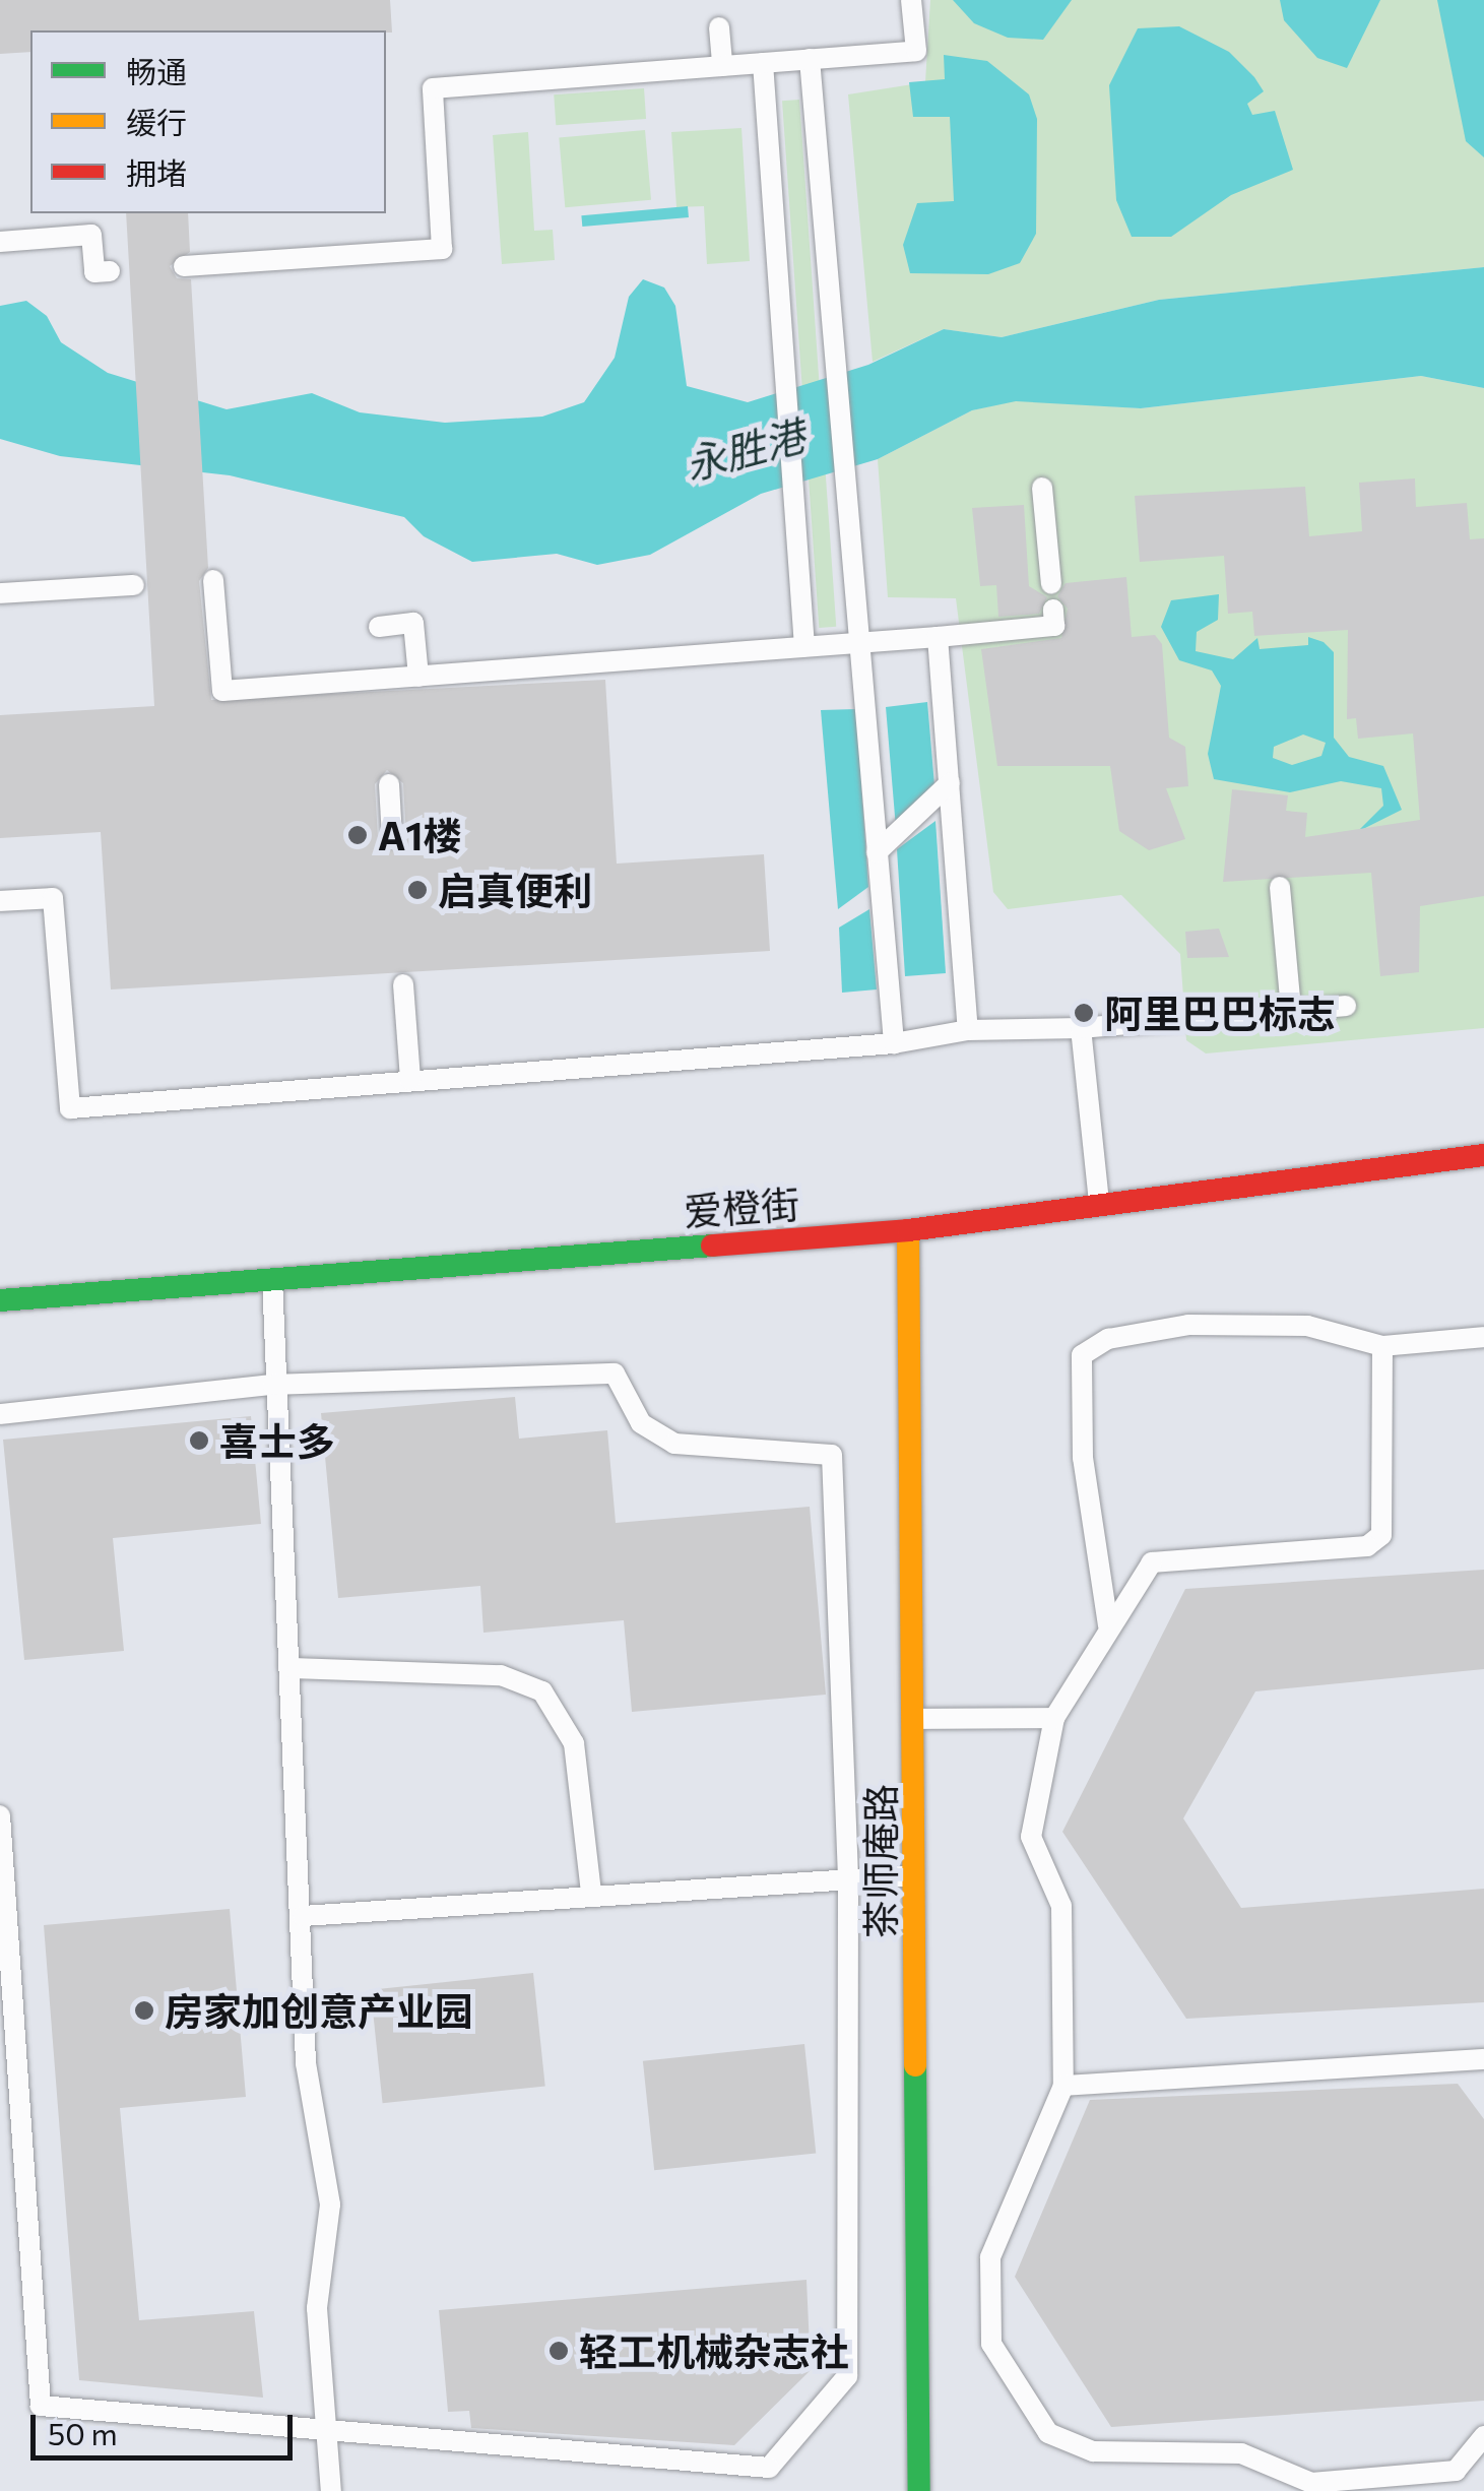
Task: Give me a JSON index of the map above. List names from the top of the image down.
{
  "streets": {
    "street": ["爱橙街", "茶师庵路"]
  },
  "crossings": [
    ["爱橙街", "茶师庵路"]
  ],
  "water": ["永胜港"],
  "places": [
    "A1楼",
    "启真便利",
    "阿里巴巴标志",
    "喜士多",
    "房家加创意产业园",
    "轻工机械杂志社"
  ],
  "legend": ["畅通", "缓行", "拥堵"],
  "scale_bar": "50 m"
}
